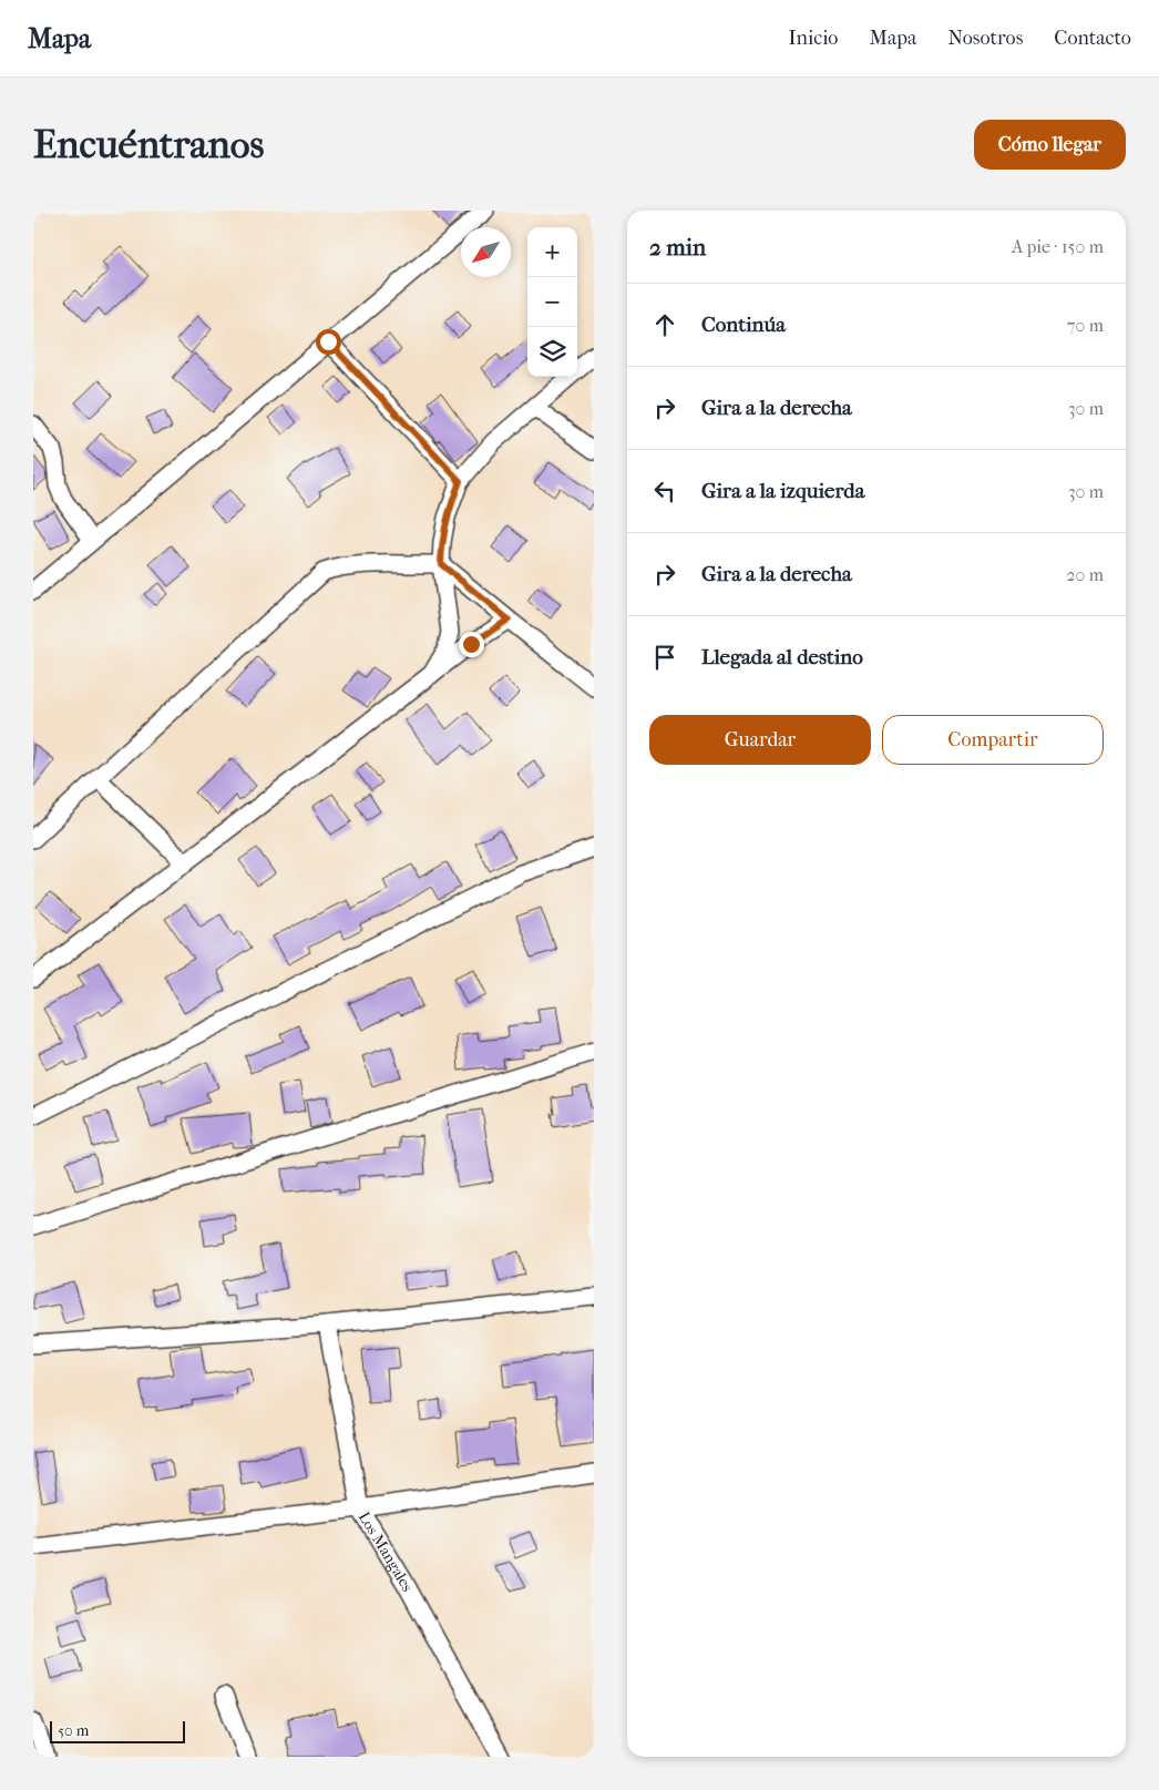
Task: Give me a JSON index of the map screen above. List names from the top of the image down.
{
  "streets": {
    "street": ["Los Mangales"]
  },
  "scale_bar": "50 m",
  "north": "bottom left",
  "page": {
    "header": "Mapa",
    "nav": [
      "Inicio",
      "Mapa",
      "Nosotros",
      "Contacto"
    ],
    "buttons": [
      "Cómo llegar",
      ["Guardar", "Compartir"]
    ],
    "title": "Encuéntranos",
    "heading": ["2 min", "A pie · 150 m"],
    "map_buttons": ["+", "−"],
    "list": [
      ["Continúa", "70 m"],
      ["Gira a la derecha", "30 m"],
      ["Gira a la izquierda", "30 m"],
      ["Gira a la derecha", "20 m"],
      "Llegada al destino"
    ],
    "scale": "50 m"
  }
}
